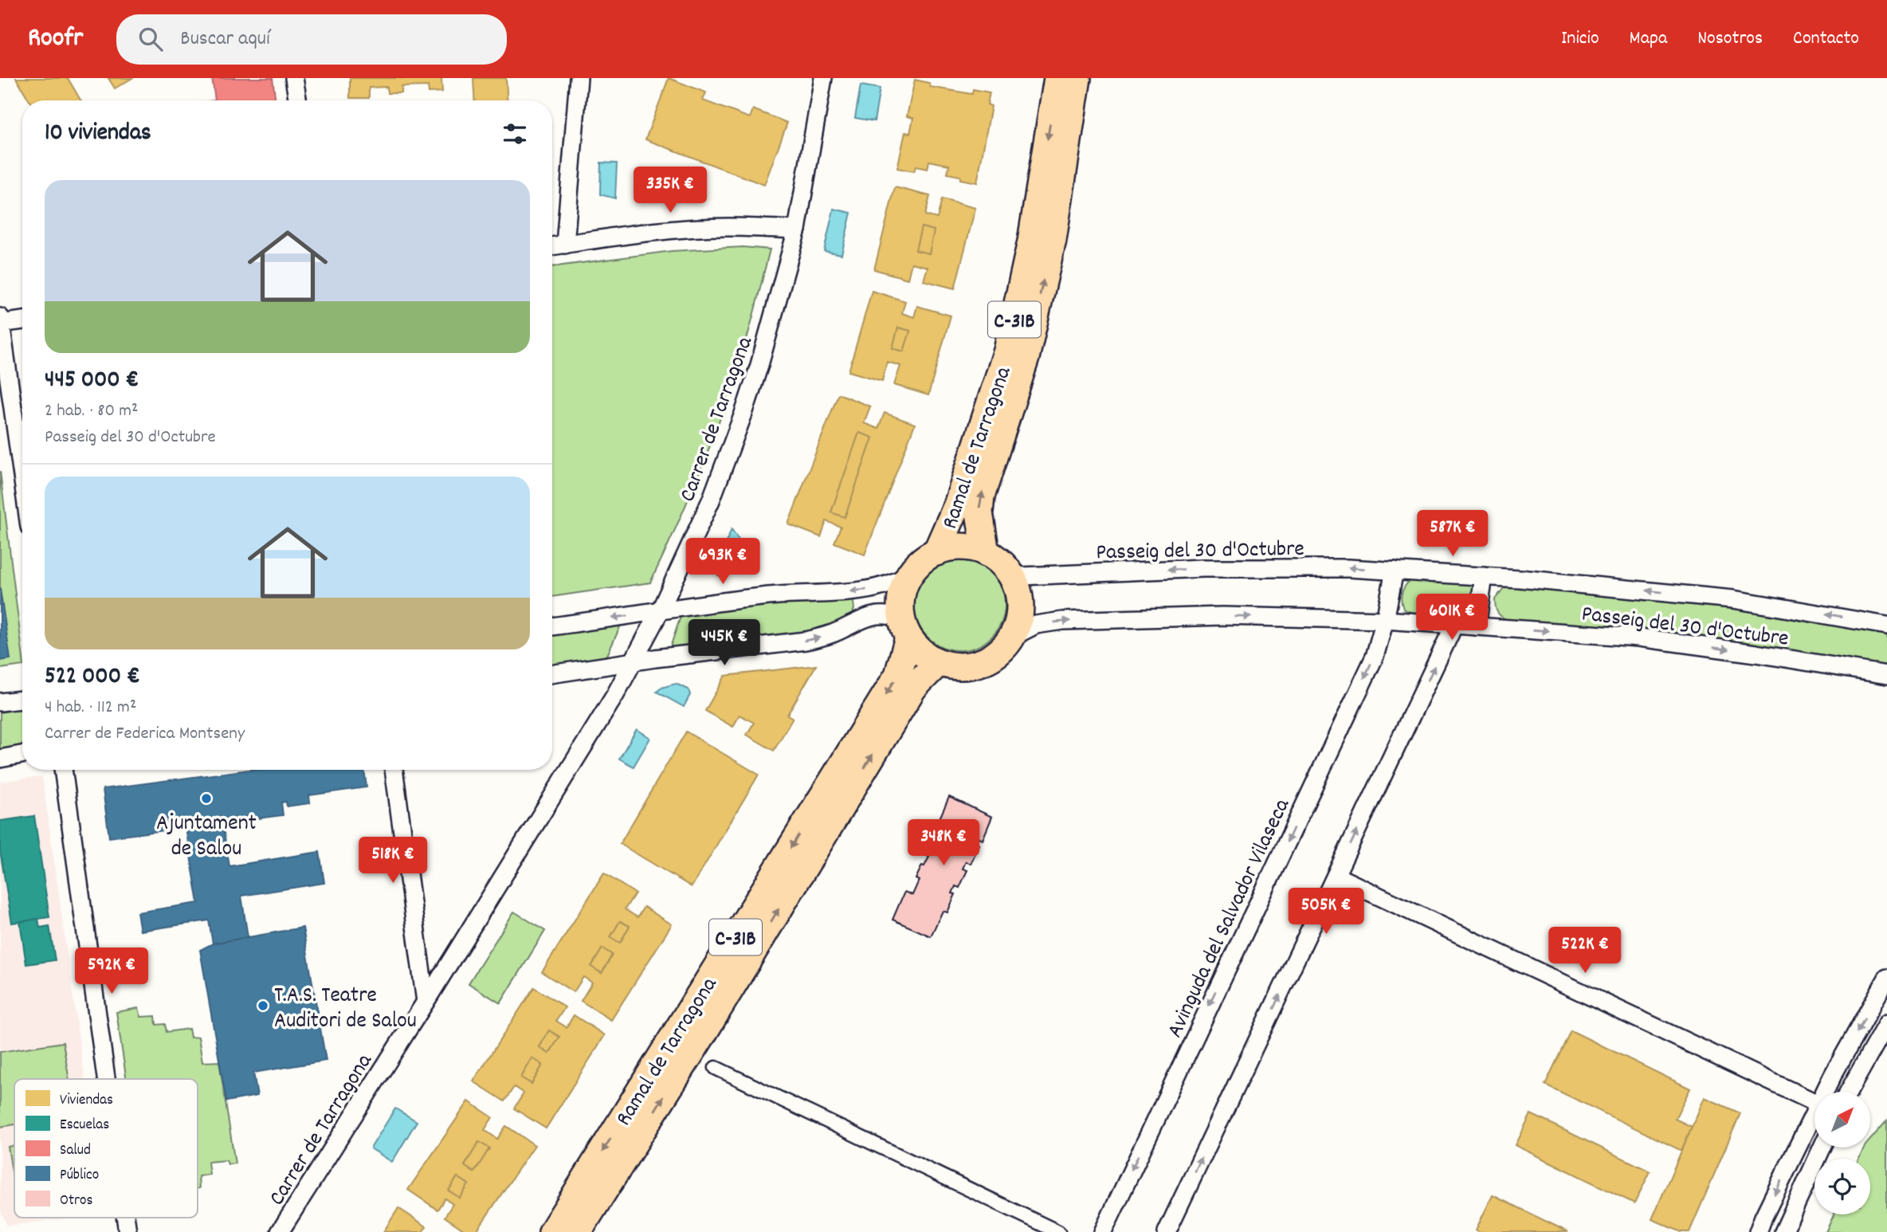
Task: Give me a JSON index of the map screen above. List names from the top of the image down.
{
  "streets": {
    "main road": ["C-31B", "Ramal de Tarragona"],
    "street": ["Carrer de Tarragona", "Passeig del 30 d'Octubre", "Avinguda del Salvador Vilaseca"]
  },
  "crossings": [
    ["C-31B", "Ramal de Tarragona"],
    ["C-31B", "Passeig del 30 d'Octubre"],
    ["Ramal de Tarragona", "Passeig del 30 d'Octubre"],
    ["Passeig del 30 d'Octubre", "Avinguda del Salvador Vilaseca"]
  ],
  "places": ["Ajuntament de Salou", "T.A.S. Teatre Auditori de Salou"],
  "legend": [
    "Viviendas",
    "Escuelas",
    "Salud",
    "Público",
    "Otros"
  ],
  "north": "top right",
  "page": {
    "header": "Roofr",
    "search": "Buscar aquí",
    "nav": [
      "Inicio",
      "Mapa",
      "Nosotros",
      "Contacto"
    ],
    "heading": "10 viviendas",
    "price": [
      "335K €",
      "587K €",
      "693K €",
      "601K €",
      "445K €",
      "348K €",
      "518K €",
      "505K €",
      "522K €",
      "592K €"
    ],
    "list": [
      {
        "name": "445 000 €",
        "note": "2 hab. · 80 m² · Passeig del 30 d'Octubre"
      },
      {
        "name": "522 000 €",
        "note": "4 hab. · 112 m² · Carrer de Federica Montseny"
      }
    ]
  }
}
